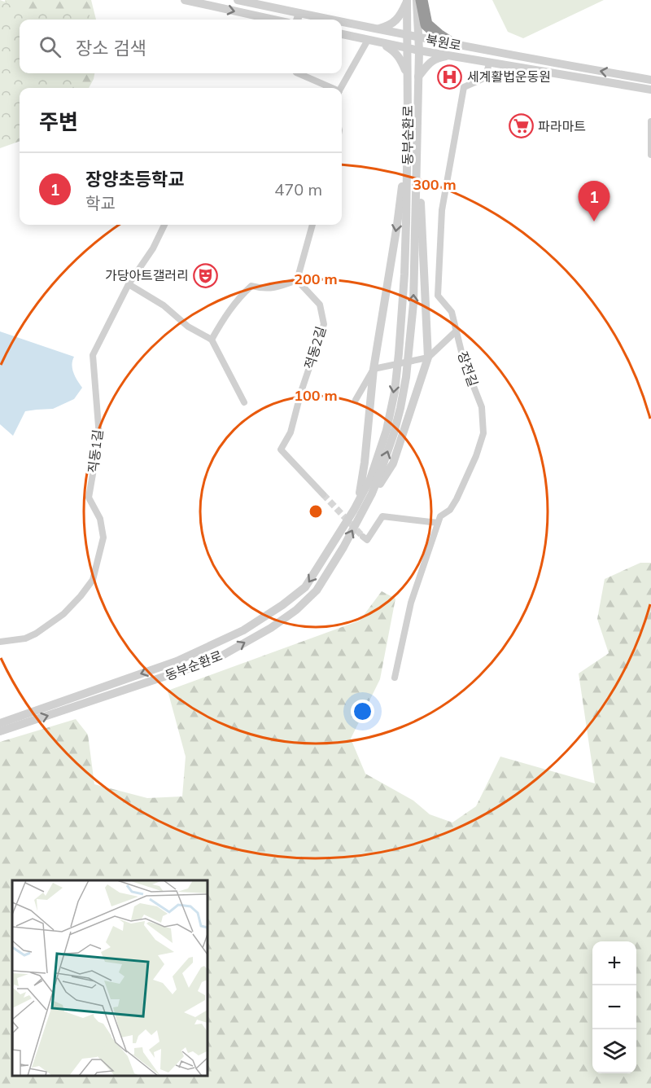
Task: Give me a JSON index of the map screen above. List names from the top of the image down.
{
  "streets": {
    "street": [
      "북원로",
      "동부순환로",
      "적동2길",
      "장전길",
      "직동1길"
    ]
  },
  "crossings": [
    ["북원로", "동부순환로"],
    ["북원로", "장전길"]
  ],
  "places": {
    "hospital": ["세계활법운동원"],
    "supermarket": ["파라마트"],
    "theatre": ["가당아트갤러리"]
  },
  "page": {
    "search": "장소 검색",
    "heading": "주변",
    "list": [
      {
        "mark": "1",
        "name": "장양초등학교",
        "note": "학교",
        "value": "470 m"
      }
    ],
    "pins": "1",
    "map_buttons": ["+", "−"]
  },
  "rings": ["300 m", "200 m", "100 m"]
}
